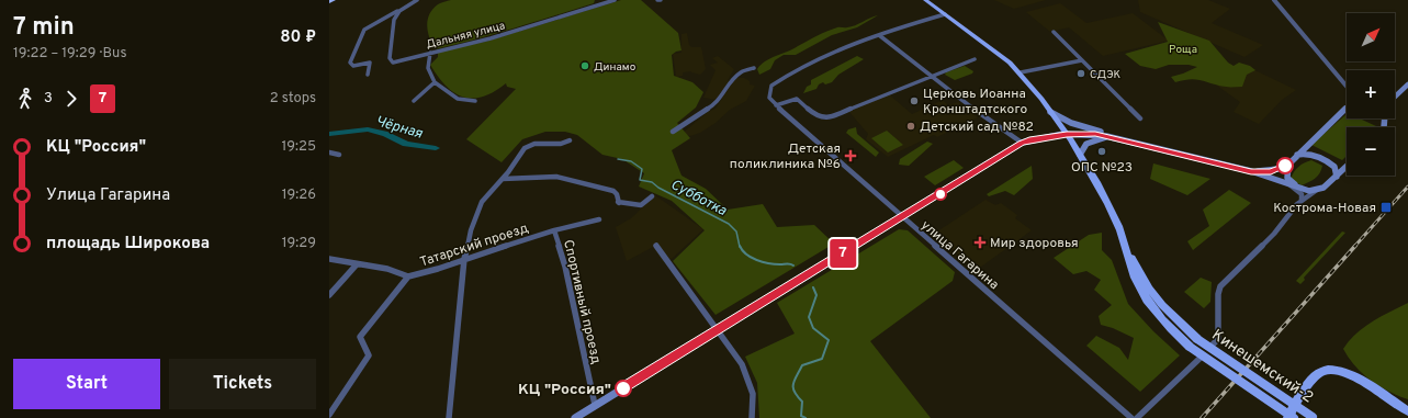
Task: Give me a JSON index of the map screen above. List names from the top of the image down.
{
  "streets": {
    "main road": ["Кинешемский-2"],
    "street": [
      "Дальняя улица",
      "Татарский проезд",
      "улица Гагарина",
      "Спортивный проезд"
    ]
  },
  "crossings": [
    ["Татарский проезд", "Спортивный проезд"]
  ],
  "water": ["Чёрная", "Субботка"],
  "parks": ["Роща"],
  "places": {
    "other": [
      "Динамо",
      "СДЭК",
      "Церковь Иоанна Кронштадтского",
      "Детский сад №82",
      "ОПС №23",
      "КЦ \"Россия\""
    ],
    "health": ["Детская поликлиника №6", "Мир здоровья"],
    "transit": ["Кострома-Новая"]
  },
  "lines": ["bus line 7"],
  "north": "top right",
  "page": {
    "heading": ["7 min", "19:22 – 19:29 · Bus", "80 ₽"],
    "on_map": "7",
    "map_buttons": ["+", "−"],
    "legs": ["3", "7", "2 stops"],
    "list": [
      {
        "name": "КЦ \"Россия\"",
        "value": "19:25"
      },
      {
        "name": "Улица Гагарина",
        "value": "19:26"
      },
      {
        "name": "площадь Широкова",
        "value": "19:29"
      }
    ],
    "buttons": ["Start", "Tickets"]
  }
}
